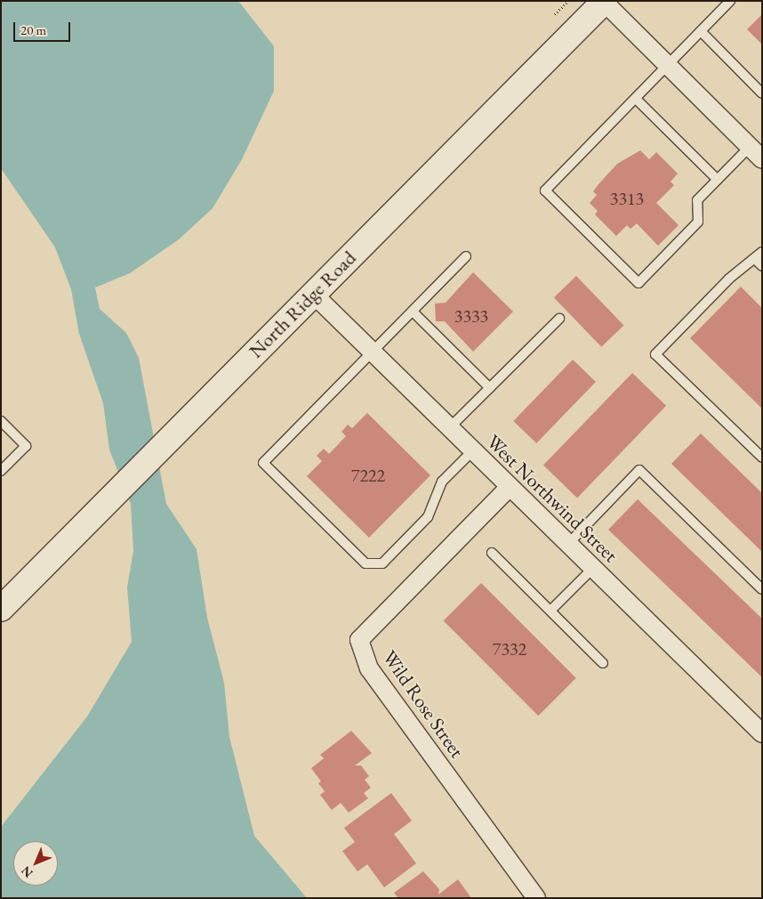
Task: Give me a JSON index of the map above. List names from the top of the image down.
{
  "streets": {
    "main road": ["North Ridge Road"],
    "street": ["West Northwind Street", "Wild Rose Street"]
  },
  "crossings": [
    ["North Ridge Road", "West Northwind Street"],
    ["West Northwind Street", "Wild Rose Street"]
  ],
  "house_numbers": [
    "3313",
    "3333",
    "7222",
    "7332"
  ],
  "scale_bar": "20 m",
  "north": "bottom left"
}
